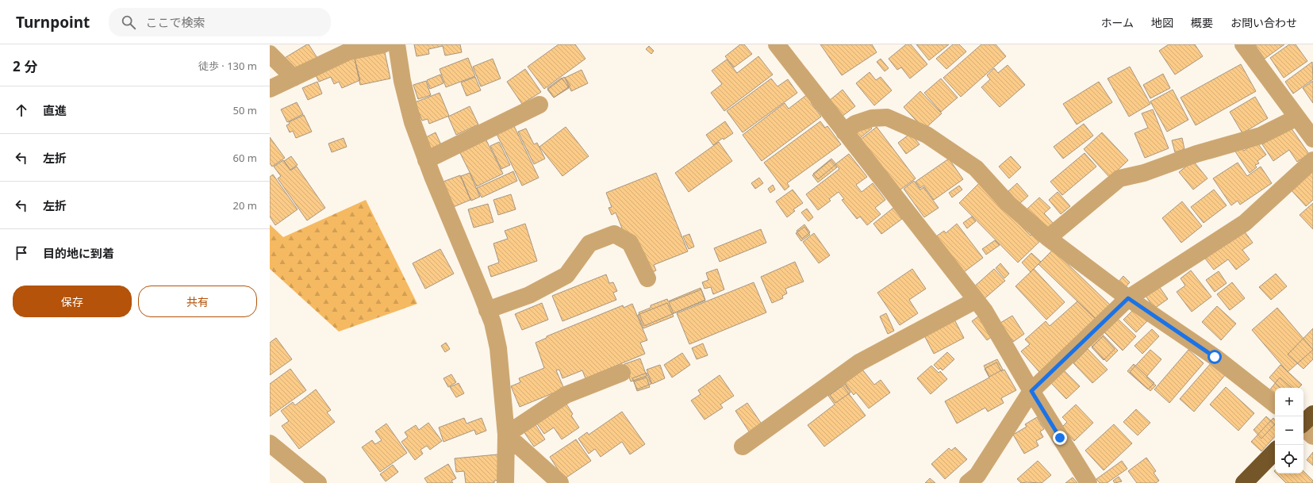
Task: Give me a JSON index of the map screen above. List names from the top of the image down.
{
  "page": {
    "header": "Turnpoint",
    "search": "ここで検索",
    "nav": [
      "ホーム",
      "地図",
      "概要",
      "お問い合わせ"
    ],
    "heading": ["2 分", "徒歩 · 130 m"],
    "list": [
      ["直進", "50 m"],
      ["左折", "60 m"],
      ["左折", "20 m"],
      "目的地に到着"
    ],
    "buttons": ["保存", "共有"],
    "map_buttons": ["+", "−"]
  }
}
